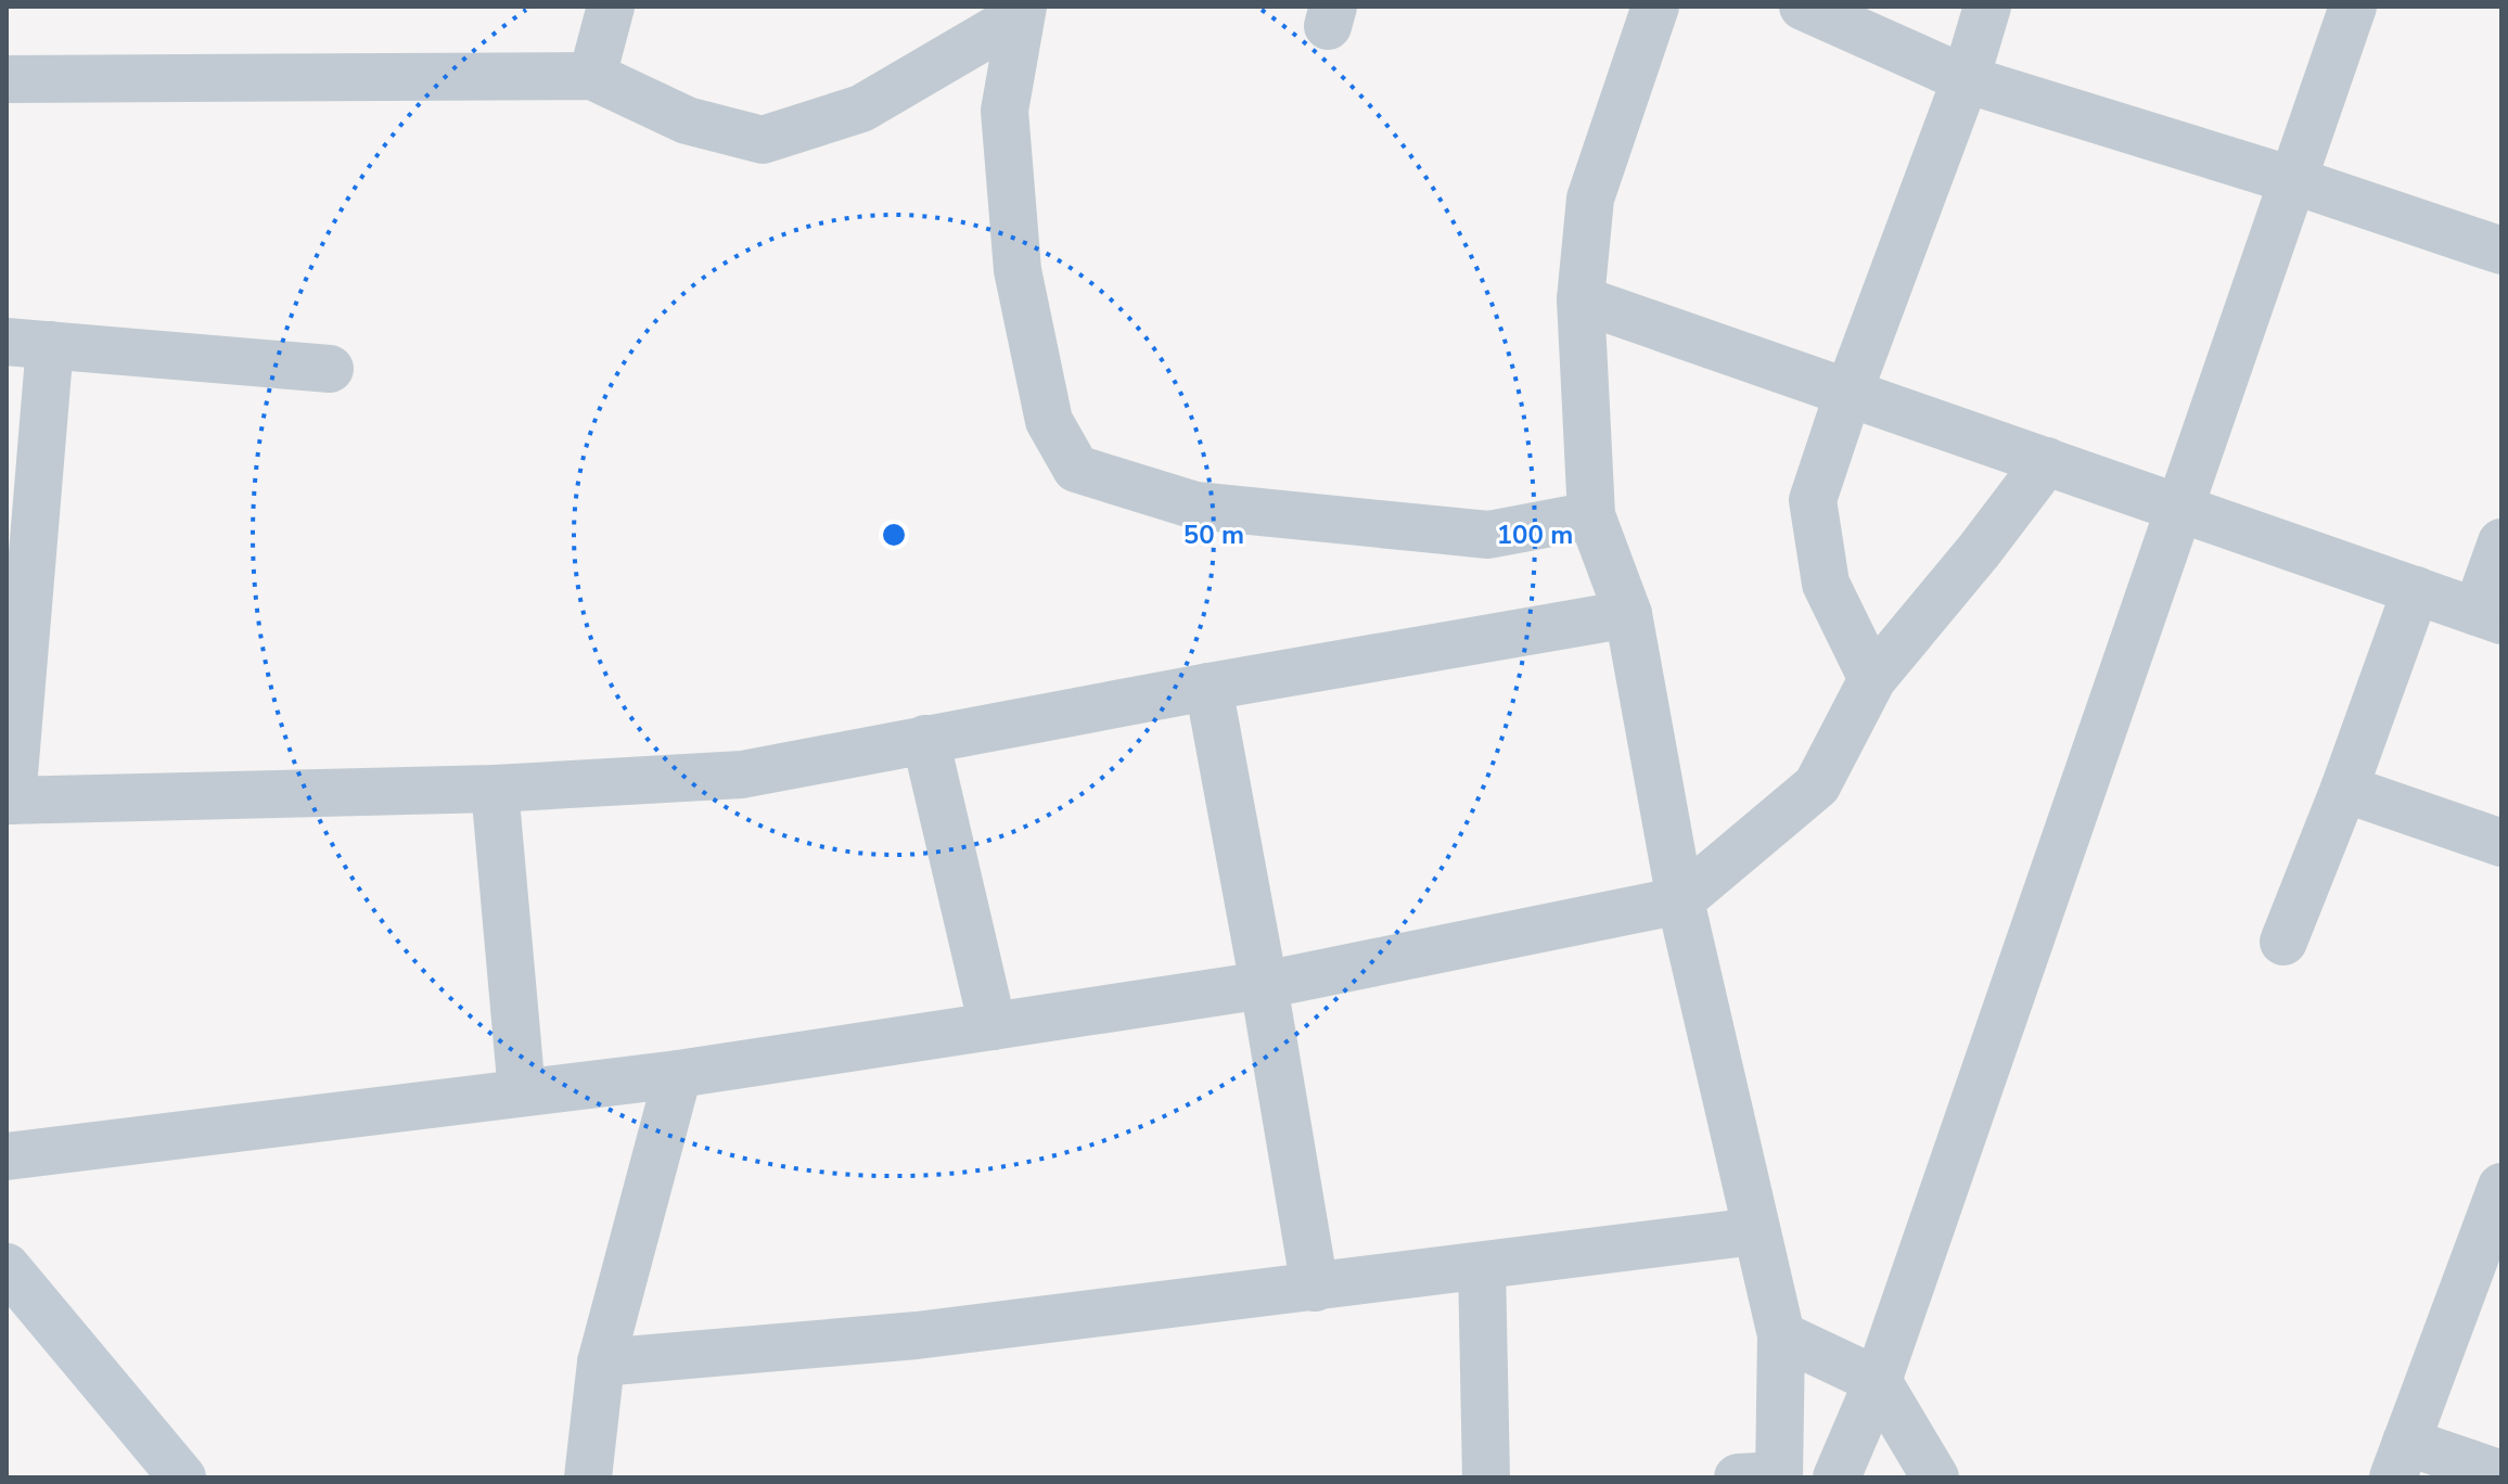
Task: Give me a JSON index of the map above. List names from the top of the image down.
{
  "rings": ["50 m", "100 m"]
}
